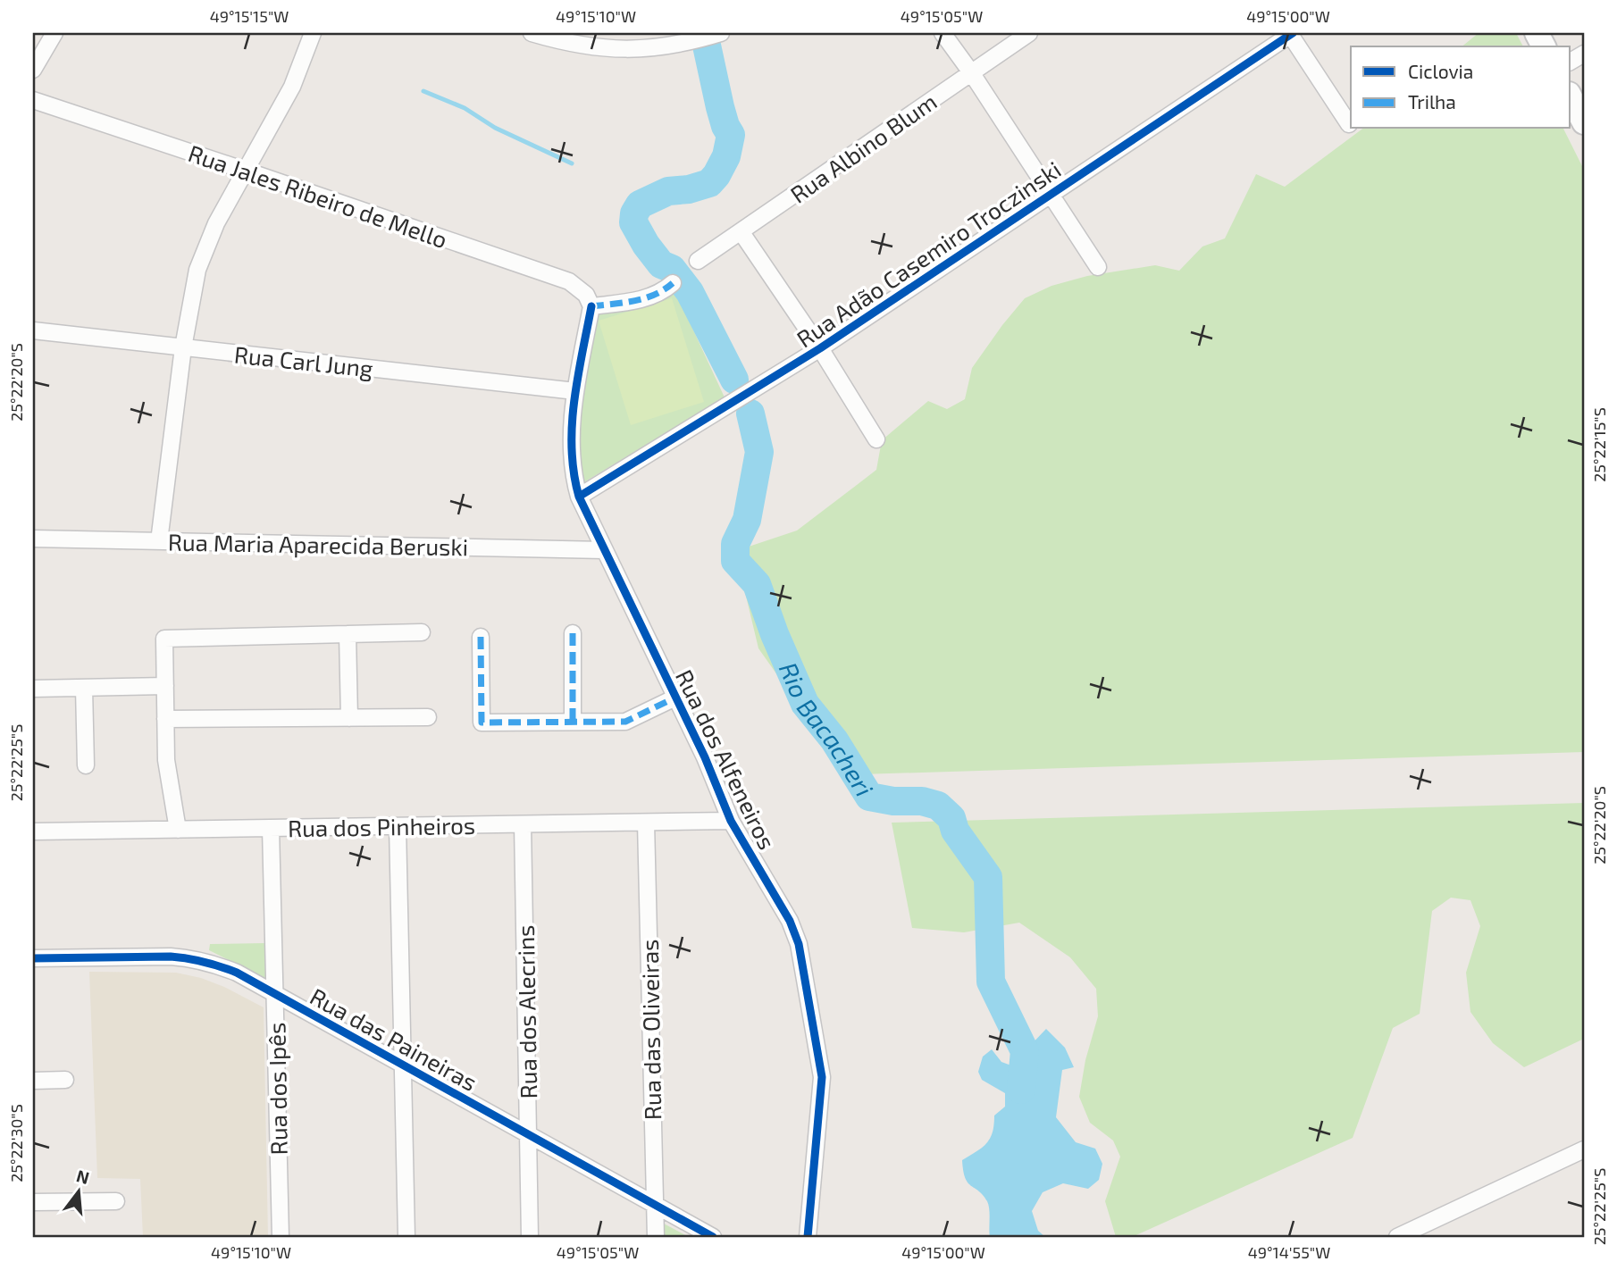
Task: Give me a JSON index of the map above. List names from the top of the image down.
{
  "streets": {
    "street": [
      "Rua Albino Blum",
      "Rua Jales Ribeiro de Mello",
      "Rua Adão Casemiro Troczinski",
      "Rua Carl Jung",
      "Rua Maria Aparecida Beruski",
      "Rua dos Alfeneiros",
      "Rua dos Pinheiros",
      "Rua dos Alecrins",
      "Rua das Oliveiras",
      "Rua das Paineiras",
      "Rua dos Ipês"
    ]
  },
  "crossings": [
    ["Rua Jales Ribeiro de Mello", "Rua dos Alfeneiros"],
    ["Rua Adão Casemiro Troczinski", "Rua dos Alfeneiros"],
    ["Rua Carl Jung", "Rua dos Alfeneiros"],
    ["Rua Maria Aparecida Beruski", "Rua dos Alfeneiros"],
    ["Rua dos Alfeneiros", "Rua dos Pinheiros"],
    ["Rua dos Pinheiros", "Rua dos Alecrins"],
    ["Rua dos Pinheiros", "Rua das Oliveiras"],
    ["Rua dos Pinheiros", "Rua dos Ipês"],
    ["Rua dos Alecrins", "Rua das Paineiras"],
    ["Rua das Oliveiras", "Rua das Paineiras"],
    ["Rua das Paineiras", "Rua dos Ipês"]
  ],
  "water": ["Rio Bacacheri"],
  "legend": ["Ciclovia", "Trilha"],
  "north": "top",
  "coordinates": [
    "49°15'15\"W",
    "49°15'10\"W",
    "49°15'05\"W",
    "49°15'00\"W",
    "25°22'20\"S",
    "25°22'15\"S",
    "25°22'25\"S",
    "25°22'30\"S",
    "49°14'55\"W"
  ]
}
